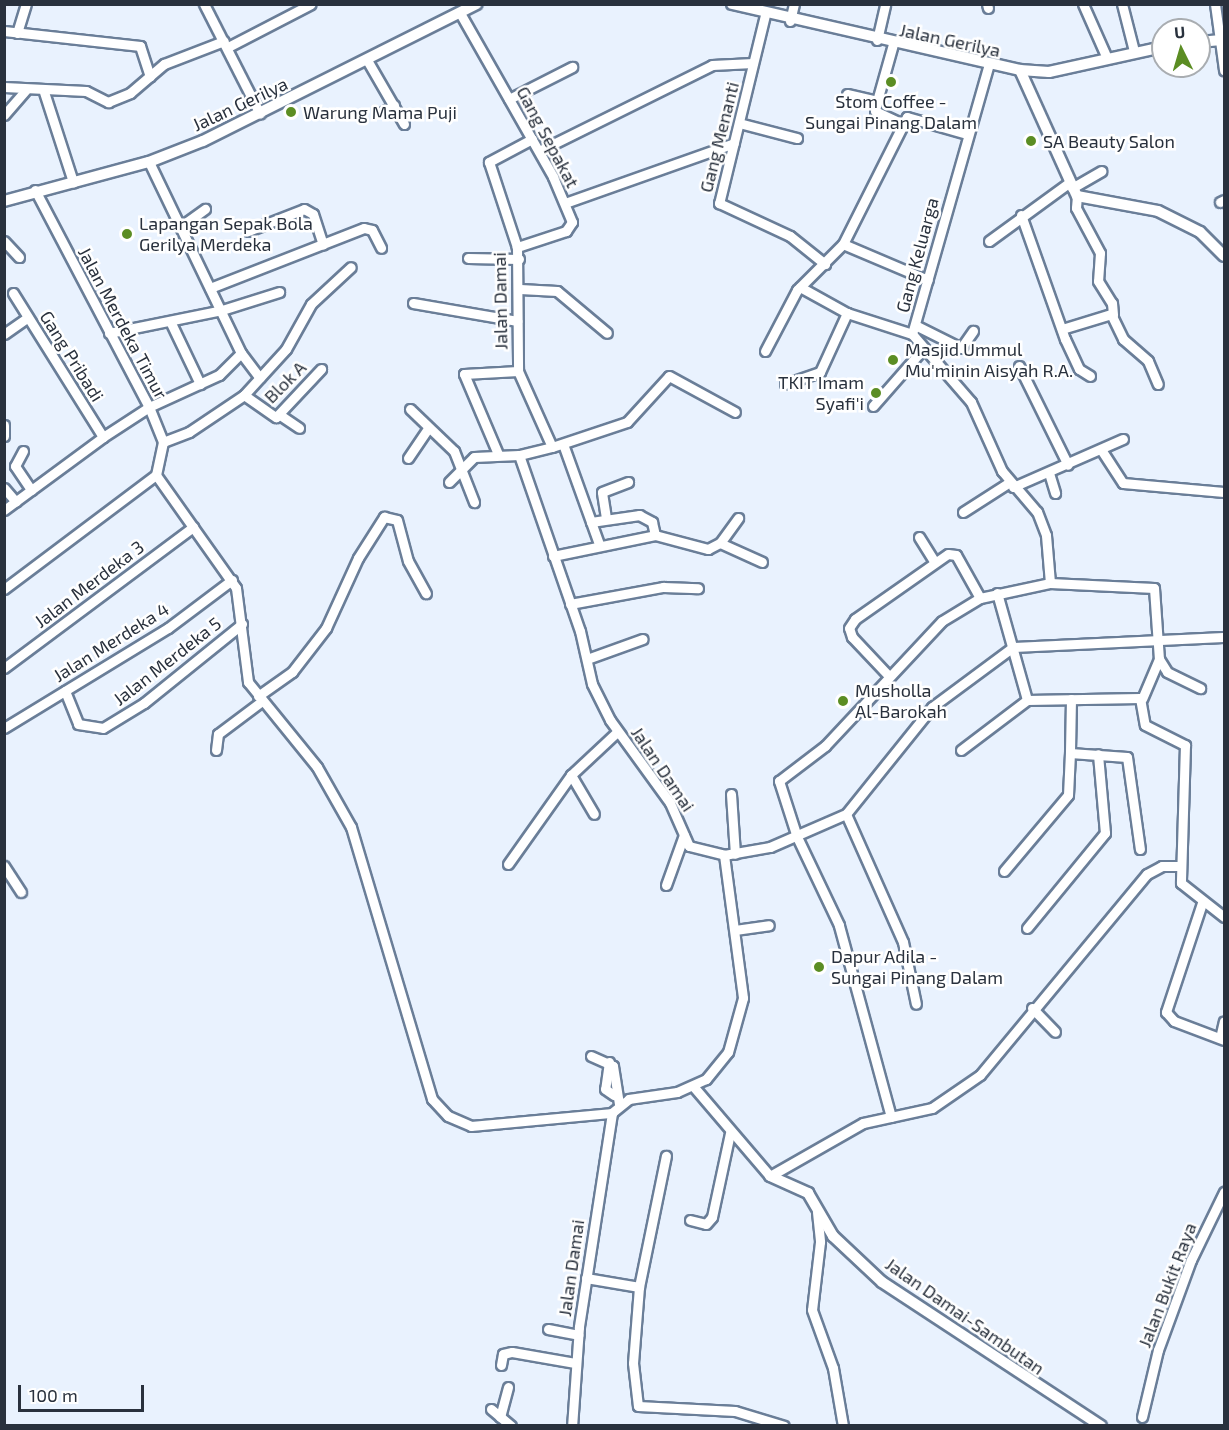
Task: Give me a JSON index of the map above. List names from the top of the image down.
{
  "streets": {
    "street": [
      "Jalan Gerilya",
      "Gang Sepakat",
      "Gang Menanti",
      "Gang Keluarga",
      "Jalan Damai",
      "Jalan Merdeka Timur",
      "Gang Pribadi",
      "Blok A",
      "Jalan Merdeka 3",
      "Jalan Merdeka 4",
      "Jalan Merdeka 5",
      "Jalan Bukit Raya",
      "Jalan Damai-Sambutan"
    ]
  },
  "crossings": [
    ["Jalan Gerilya", "Gang Sepakat"],
    ["Jalan Gerilya", "Gang Menanti"],
    ["Jalan Gerilya", "Gang Keluarga"],
    ["Jalan Gerilya", "Jalan Merdeka Timur"],
    ["Gang Sepakat", "Jalan Damai"],
    ["Jalan Merdeka 4", "Jalan Merdeka 5"]
  ],
  "places": [
    "Stom Coffee - Sungai Pinang Dalam",
    "Warung Mama Puji",
    "SA Beauty Salon",
    "Lapangan Sepak Bola Gerilya Merdeka",
    "Masjid Ummul Mu'minin Aisyah R.A.",
    "TKIT Imam Syafi'i",
    "Musholla Al-Barokah",
    "Dapur Adila - Sungai Pinang Dalam"
  ],
  "scale_bar": "100 m",
  "north": "top"
}
